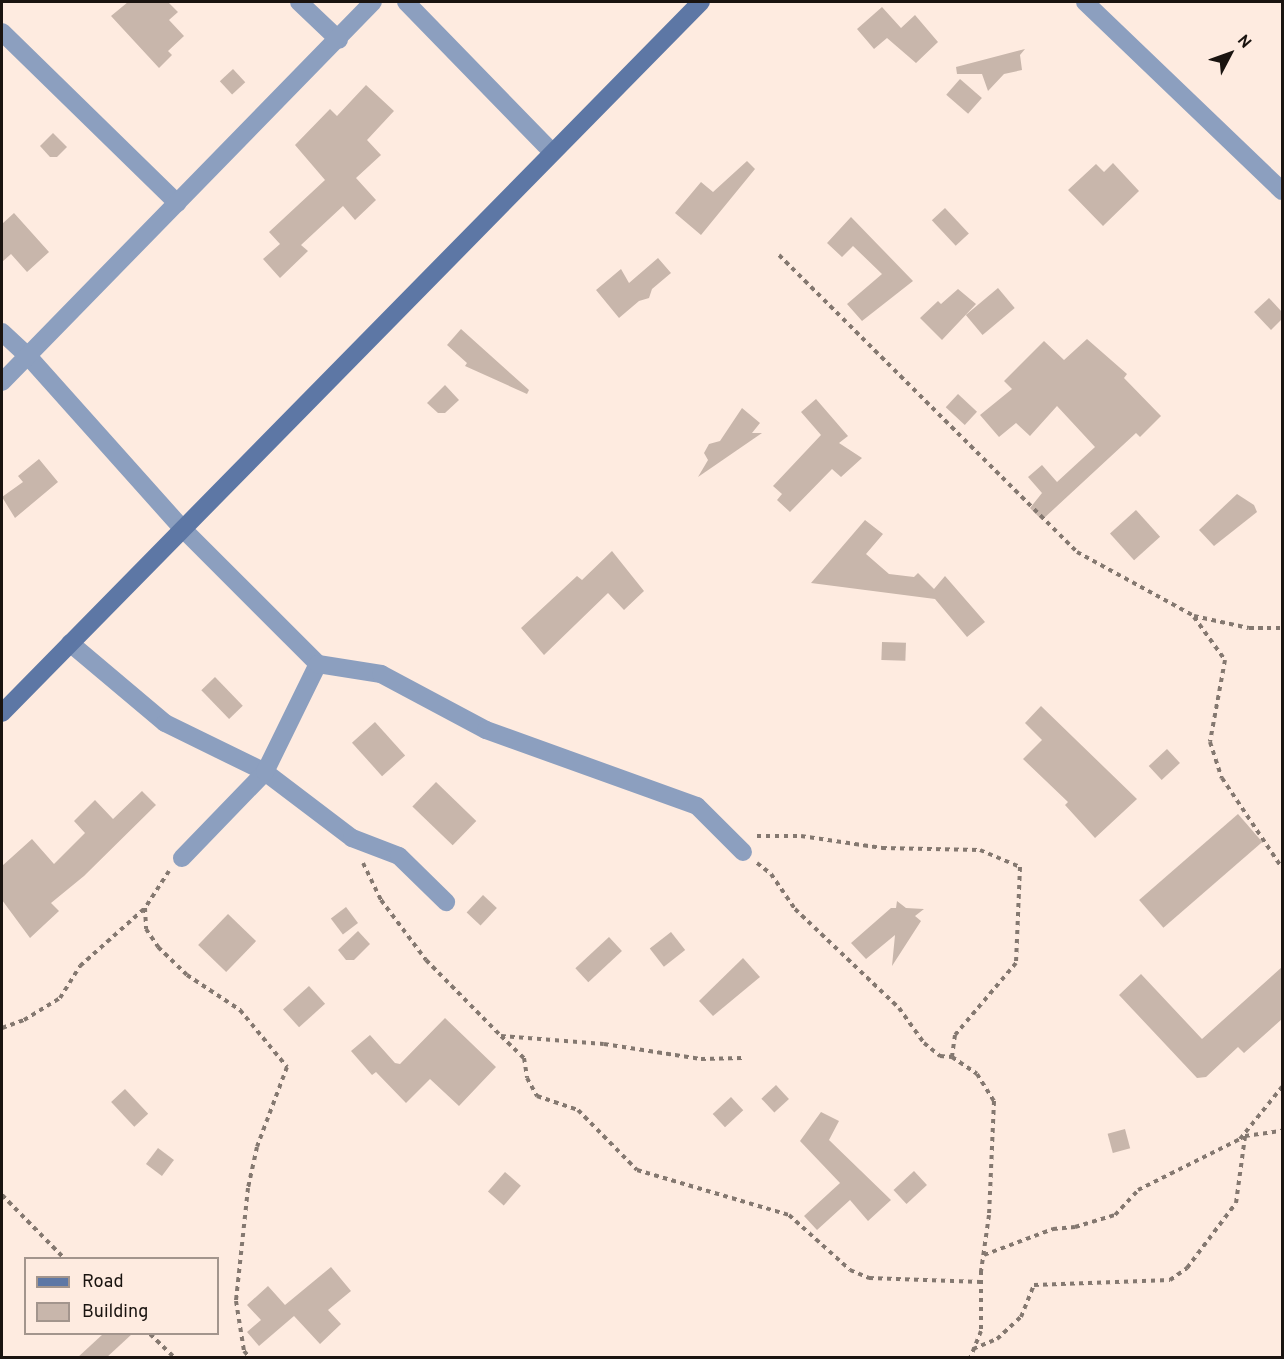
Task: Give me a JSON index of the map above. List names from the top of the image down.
{
  "legend": ["Road", "Building"],
  "north": "top right"
}
